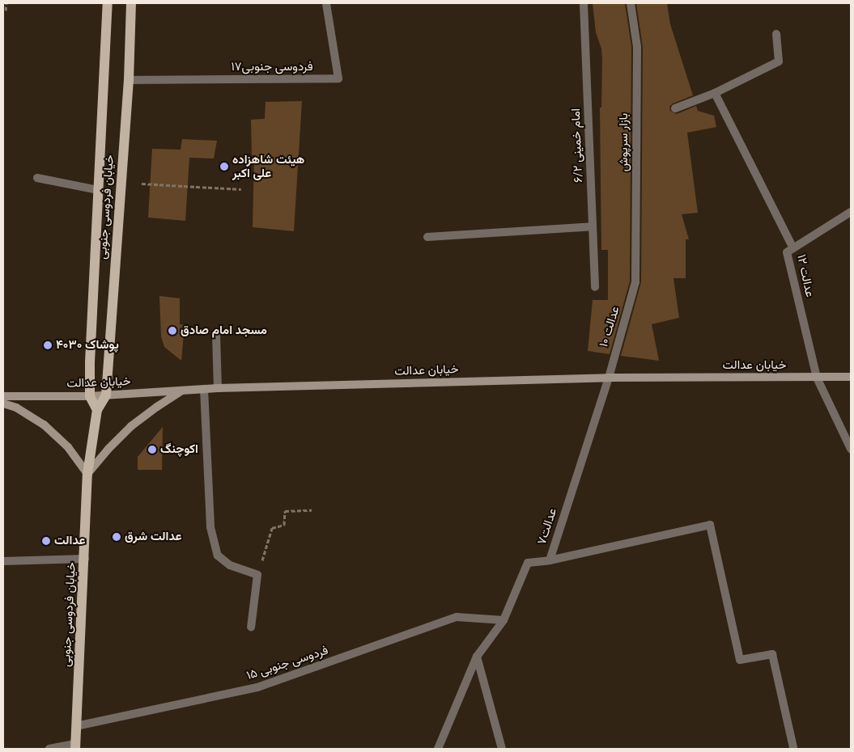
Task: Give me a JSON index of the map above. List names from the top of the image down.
{
  "streets": {
    "main road": ["خیابان فردوسی جنوبی", "خیابان عدالت"],
    "street": [
      "فردوسی جنوبی۱۷",
      "بازار سرپوش",
      "امام خمینی ۶/۲",
      "عدالت ۱۲",
      "عدالت ۱۰",
      "عدالت۷",
      "فردوسی جنوبی ۱۵"
    ]
  },
  "crossings": [
    ["فردوسی جنوبی۱۷", "خیابان فردوسی جنوبی"],
    ["بازار سرپوش", "عدالت ۱۰"],
    ["خیابان فردوسی جنوبی", "خیابان عدالت"],
    ["خیابان فردوسی جنوبی", "فردوسی جنوبی ۱۵"],
    ["عدالت ۱۲", "خیابان عدالت"],
    ["عدالت ۱۰", "خیابان عدالت"],
    ["عدالت ۱۰", "عدالت۷"],
    ["خیابان عدالت", "عدالت۷"],
    ["عدالت۷", "فردوسی جنوبی ۱۵"]
  ],
  "places": [
    "هیئت شاهزاده علی اکبر",
    "مسجد امام صادق",
    "پوشاک ۴۰۳۰",
    "اکوچنگ",
    "عدالت شرق",
    "عدالت"
  ]
}
